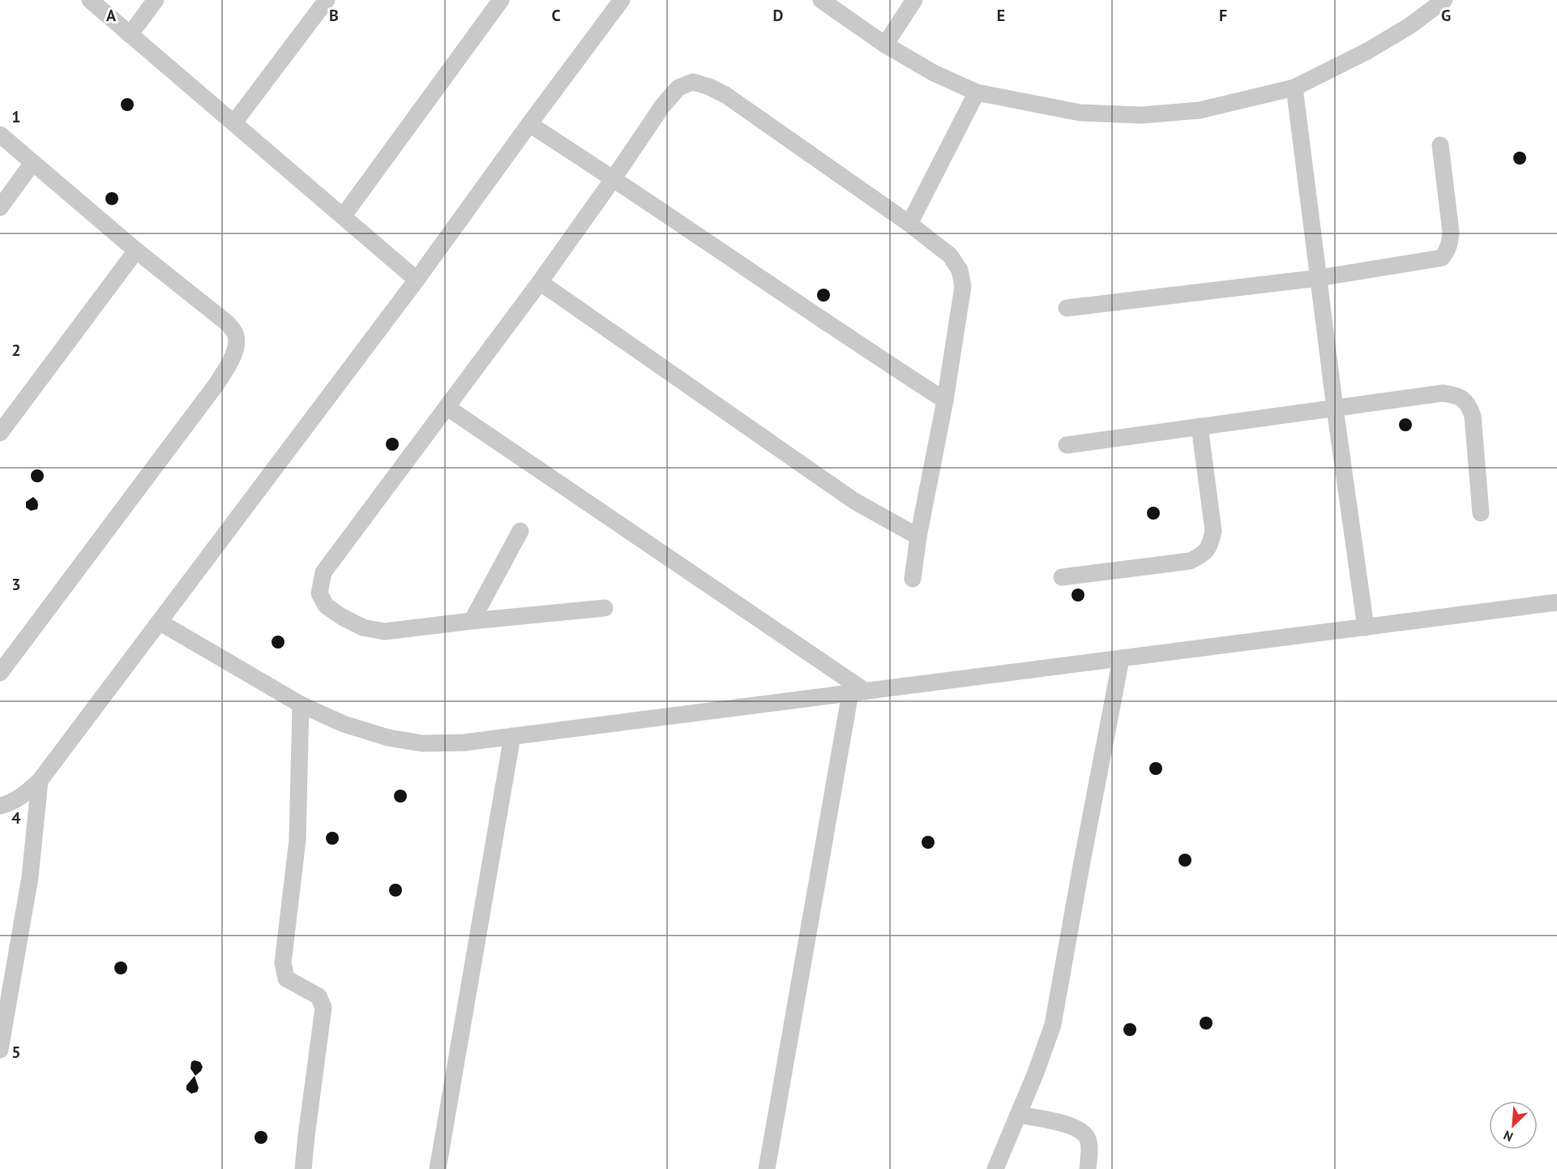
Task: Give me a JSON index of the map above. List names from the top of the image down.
{
  "north": "bottom left",
  "grid": {
    "columns": [
      "A",
      "B",
      "C",
      "D",
      "E",
      "F",
      "G"
    ],
    "rows": [
      "1",
      "2",
      "3",
      "4",
      "5"
    ]
  }
}
